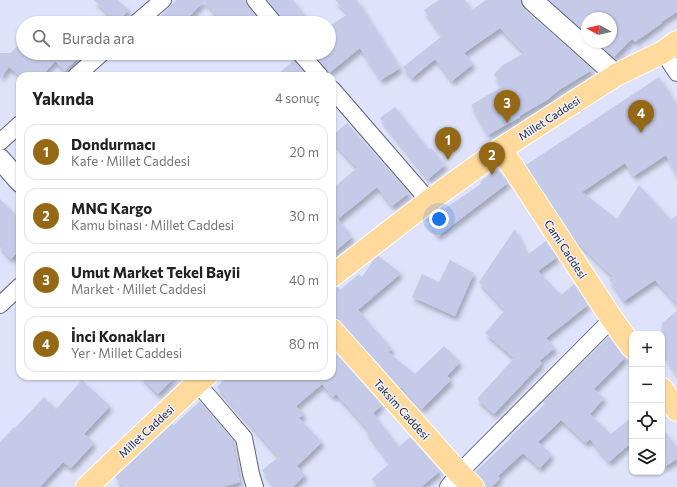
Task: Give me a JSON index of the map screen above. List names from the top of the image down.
{
  "streets": {
    "main road": ["Millet Caddesi", "Cami Caddesi", "Taksim Caddesi"]
  },
  "crossings": [
    ["Millet Caddesi", "Cami Caddesi"]
  ],
  "north": "left",
  "page": {
    "search": "Burada ara",
    "heading": ["Yakında", "4 sonuç"],
    "pins": [
      "3",
      "4",
      "1",
      "2"
    ],
    "list": [
      {
        "mark": "1",
        "name": "Dondurmacı",
        "note": "Kafe · Millet Caddesi",
        "value": "20 m"
      },
      {
        "mark": "2",
        "name": "MNG Kargo",
        "note": "Kamu binası · Millet Caddesi",
        "value": "30 m"
      },
      {
        "mark": "3",
        "name": "Umut Market Tekel Bayii",
        "note": "Market · Millet Caddesi",
        "value": "40 m"
      },
      {
        "mark": "4",
        "name": "İnci Konakları",
        "note": "Yer · Millet Caddesi",
        "value": "80 m"
      }
    ],
    "map_buttons": ["+", "−"]
  }
}
